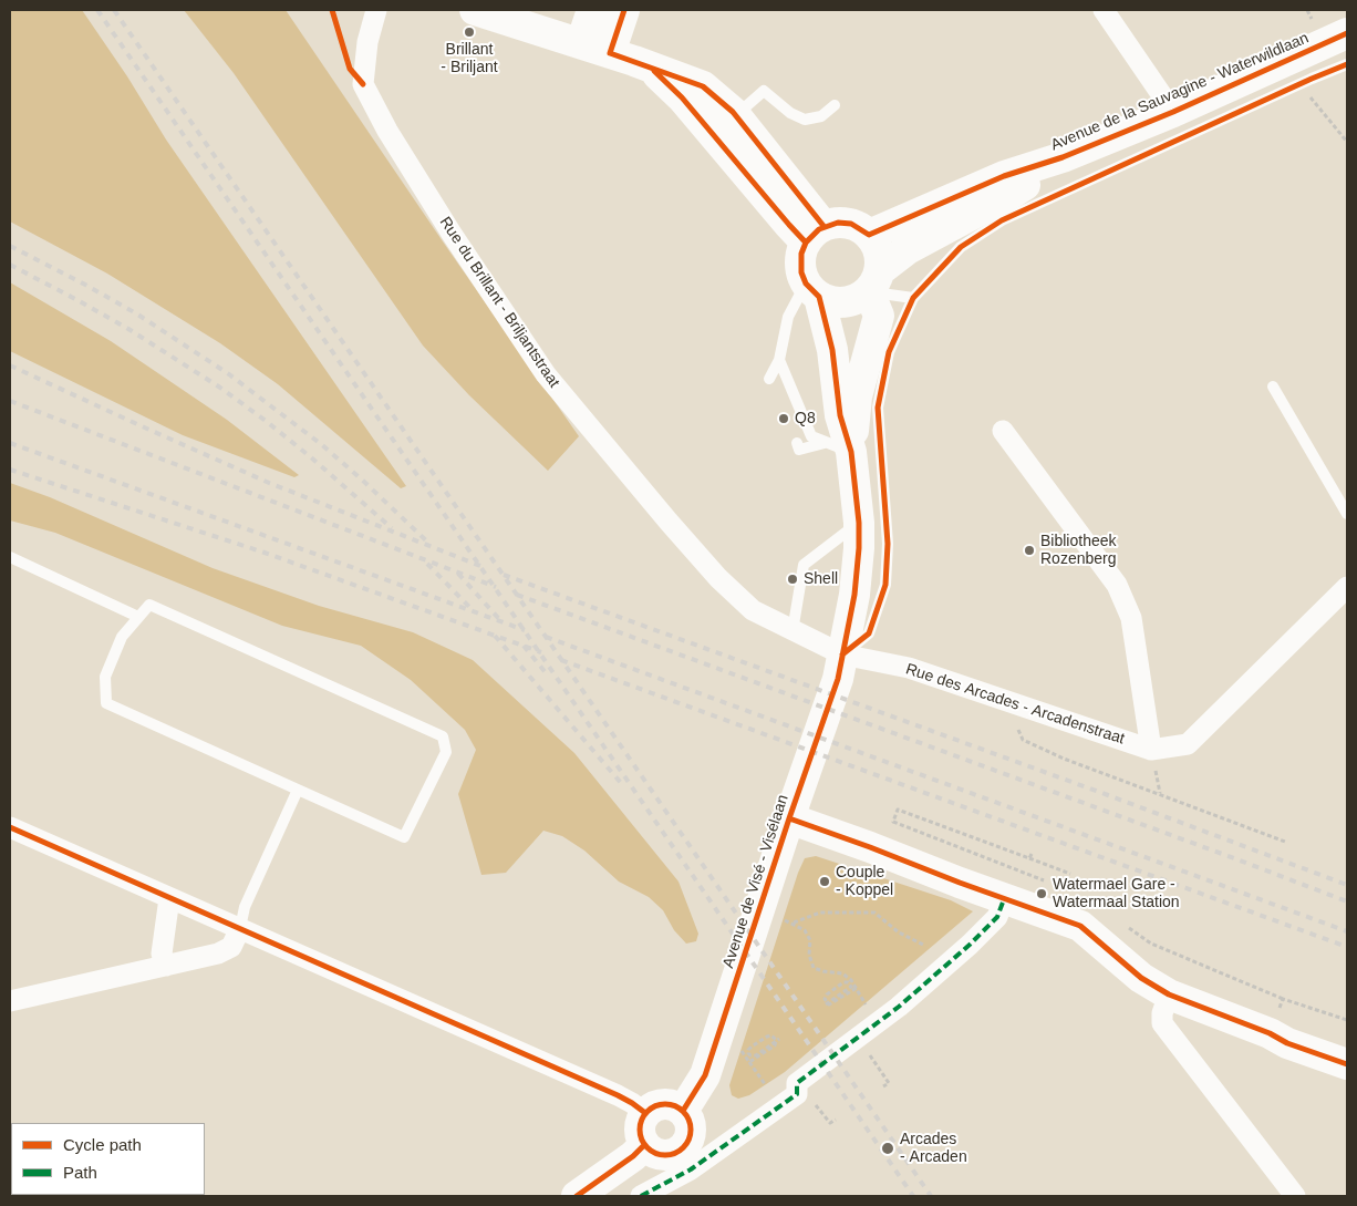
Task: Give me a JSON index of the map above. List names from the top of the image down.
{
  "streets": {
    "street": [
      "Avenue de la Sauvagine - Waterwildlaan",
      "Rue du Brillant - Briljantstraat",
      "Rue des Arcades - Arcadenstraat",
      "Avenue de Visé - Visélaan"
    ]
  },
  "crossings": [
    ["Rue du Brillant - Briljantstraat", "Rue des Arcades - Arcadenstraat"],
    ["Rue du Brillant - Briljantstraat", "Avenue de Visé - Visélaan"],
    ["Rue des Arcades - Arcadenstraat", "Avenue de Visé - Visélaan"]
  ],
  "places": [
    "Brillant - Briljant",
    "Q8",
    "Bibliotheek Rozenberg",
    "Shell",
    "Couple - Koppel",
    "Watermael Gare - Watermaal Station",
    "Arcades - Arcaden"
  ],
  "legend": ["Cycle path", "Path"]
}
